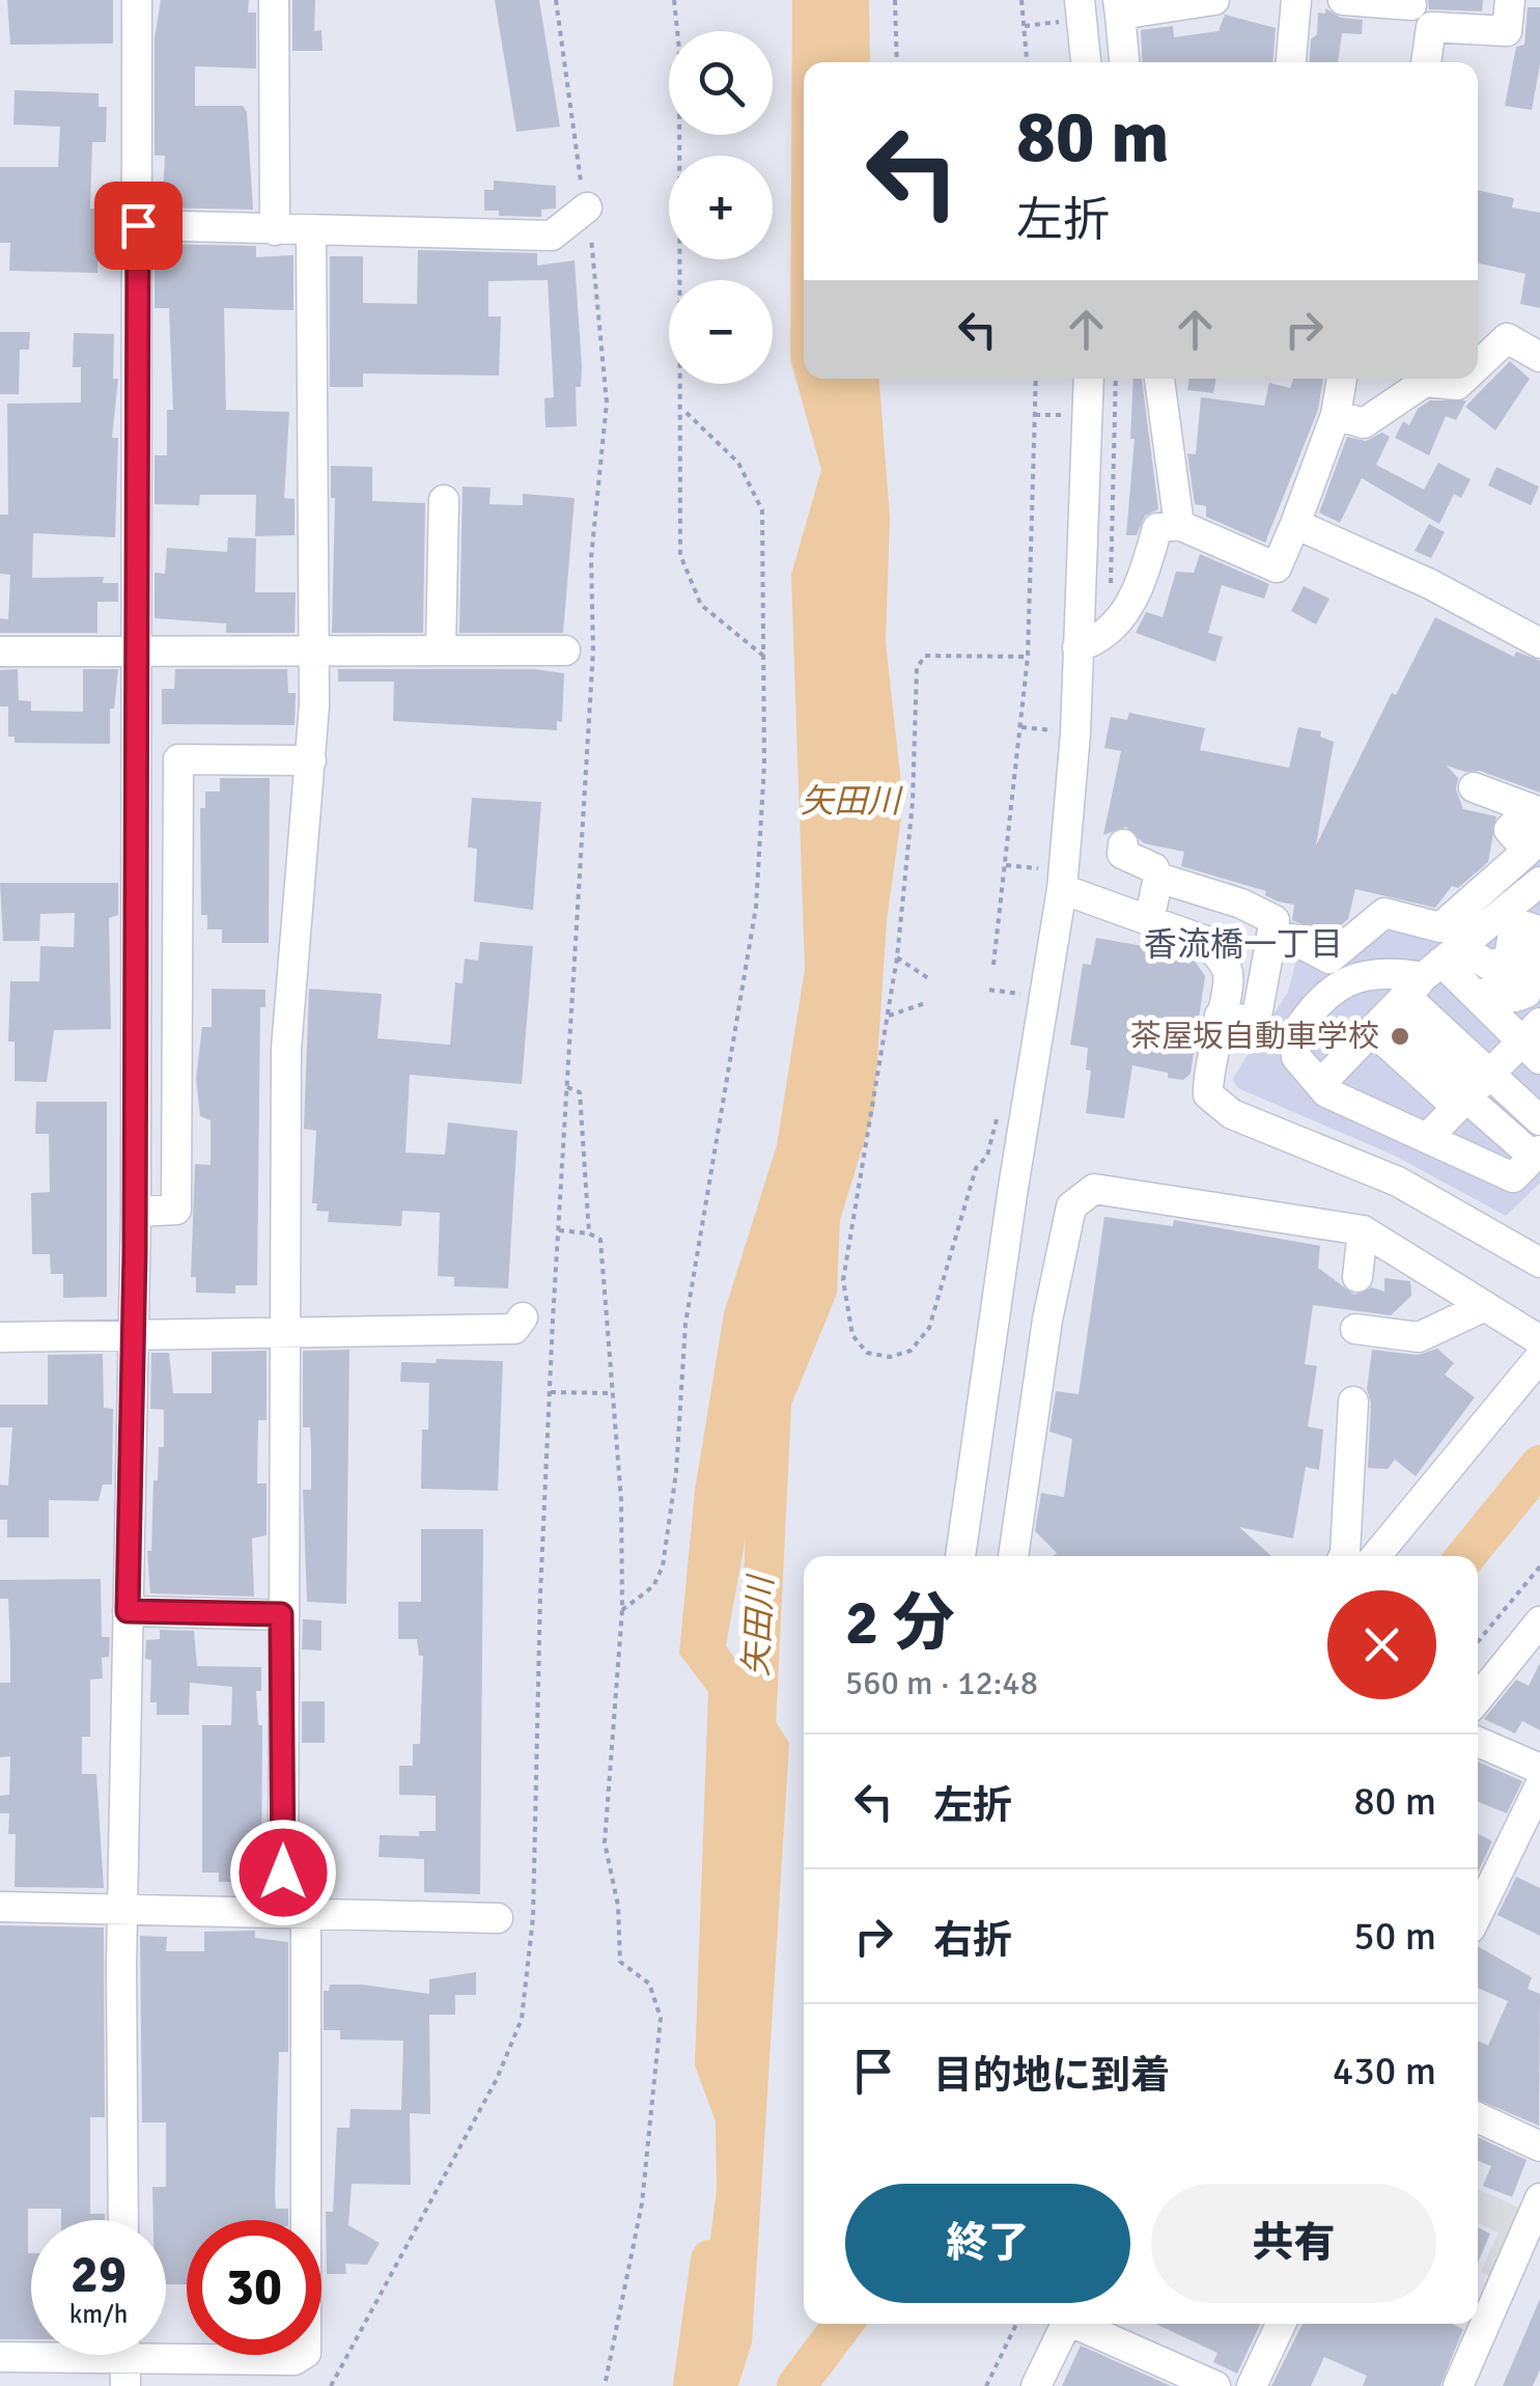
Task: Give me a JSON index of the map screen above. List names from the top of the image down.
{
  "districts": ["香流橋一丁目"],
  "water": ["矢田川"],
  "places": ["茶屋坂自動車学校"],
  "page": {
    "map_buttons": ["+", "−"],
    "turn": ["80 m", "左折"],
    "heading": ["2 分", "560 m · 12:48"],
    "list": [
      {
        "name": "左折",
        "value": "80 m"
      },
      {
        "name": "右折",
        "value": "50 m"
      },
      {
        "name": "目的地に到着",
        "value": "430 m"
      }
    ],
    "buttons": ["終了", "共有"],
    "speed": "29 km/h",
    "limit": "30"
  }
}
